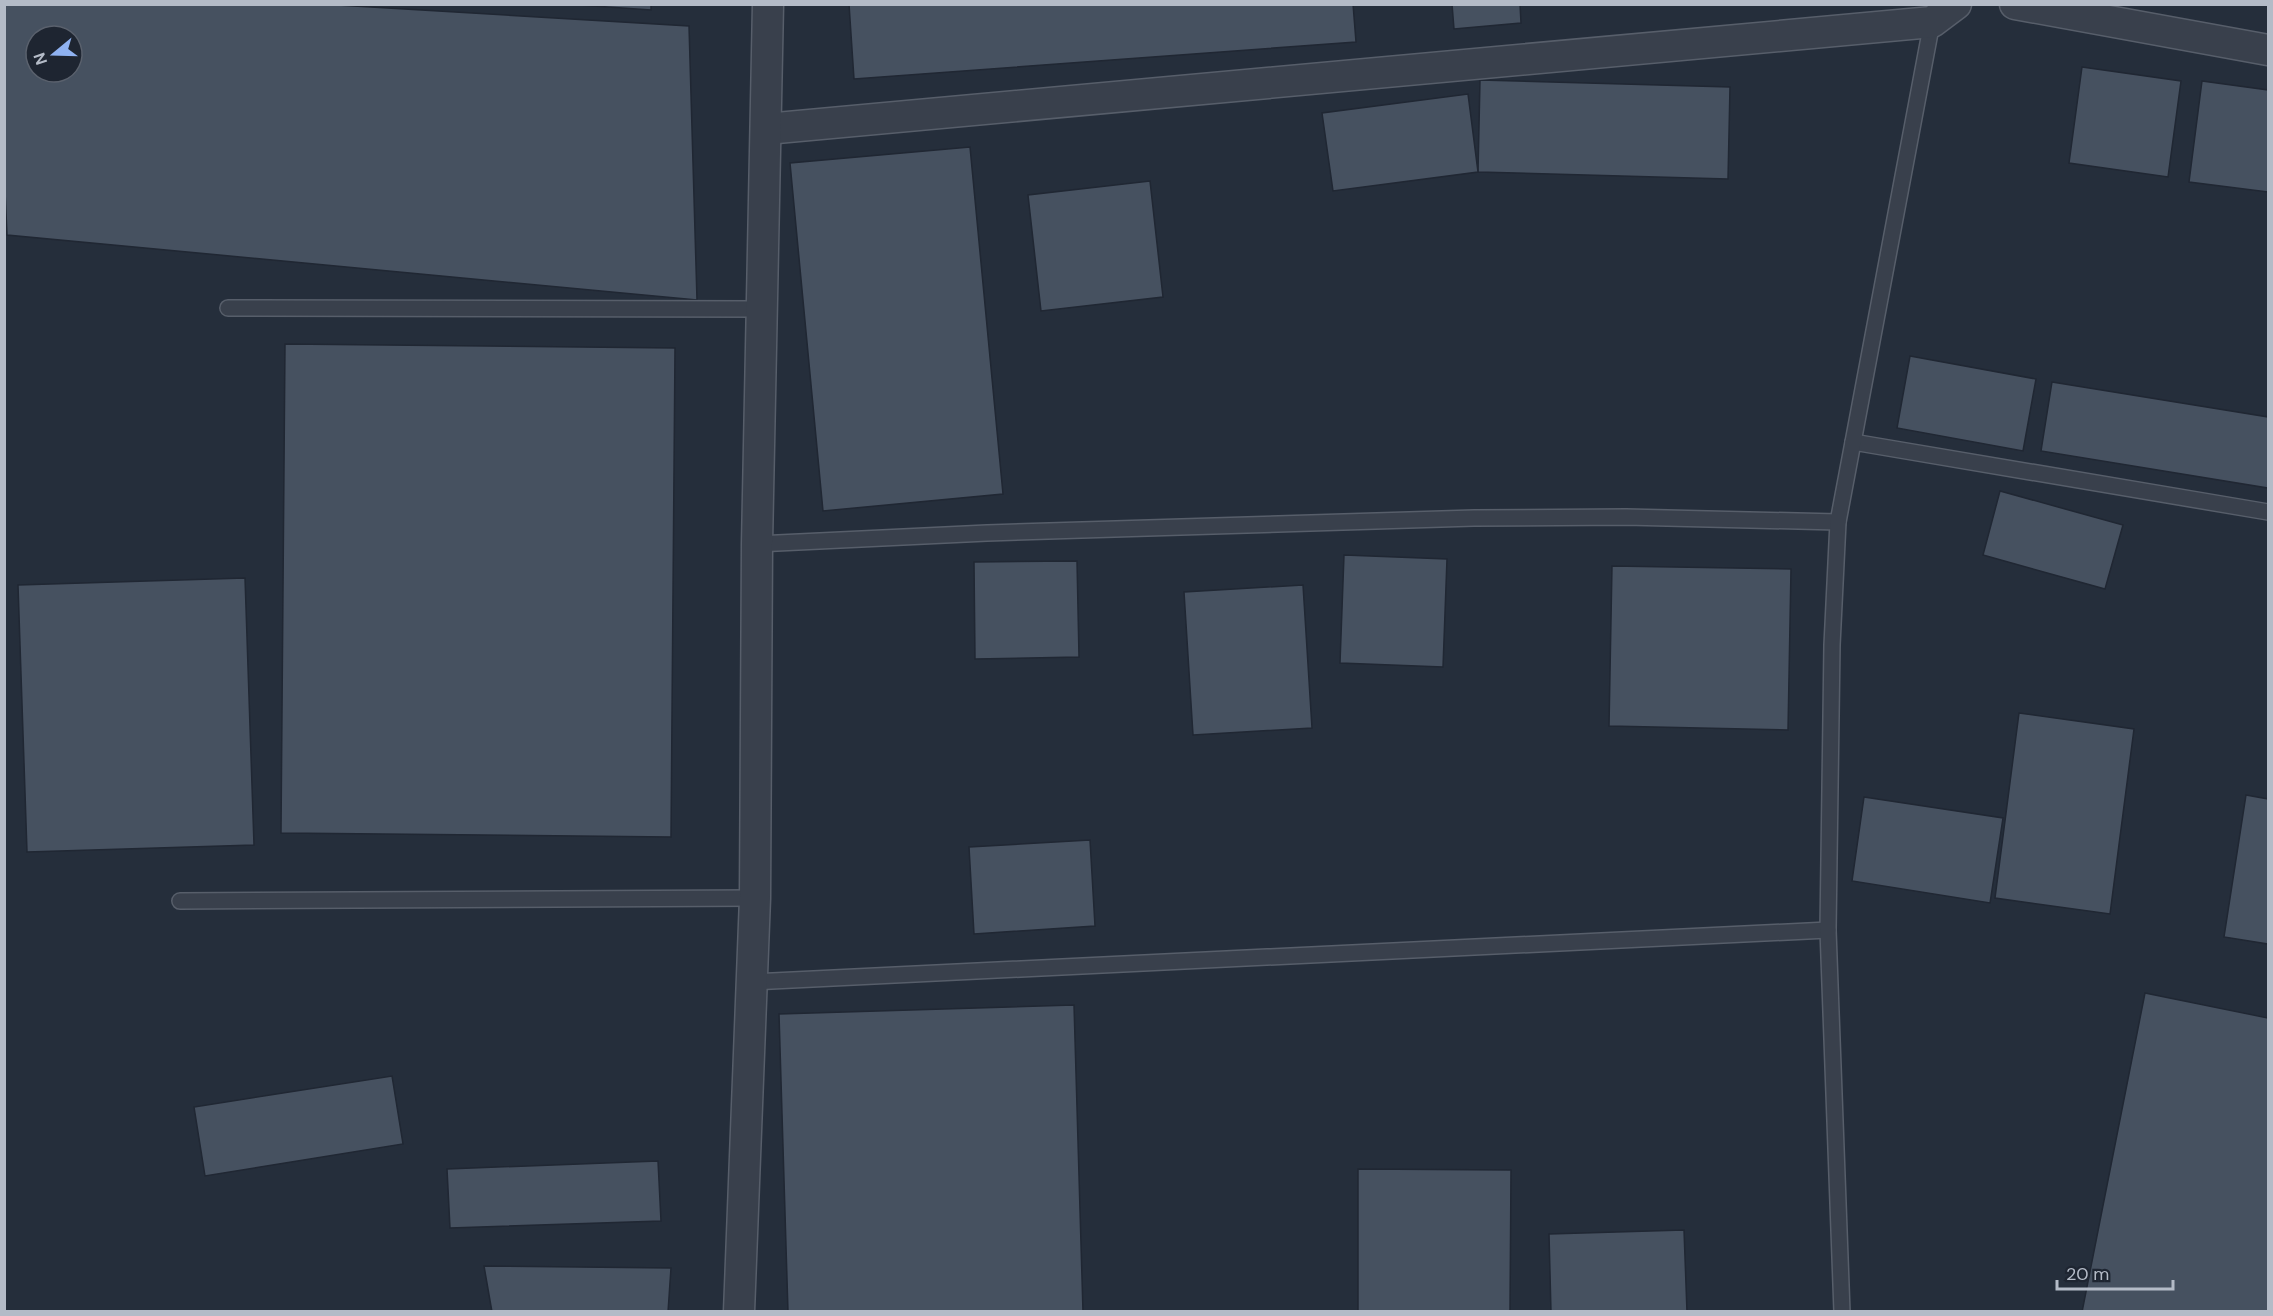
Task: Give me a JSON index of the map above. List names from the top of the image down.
{
  "scale_bar": "20 m",
  "north": "left"
}
